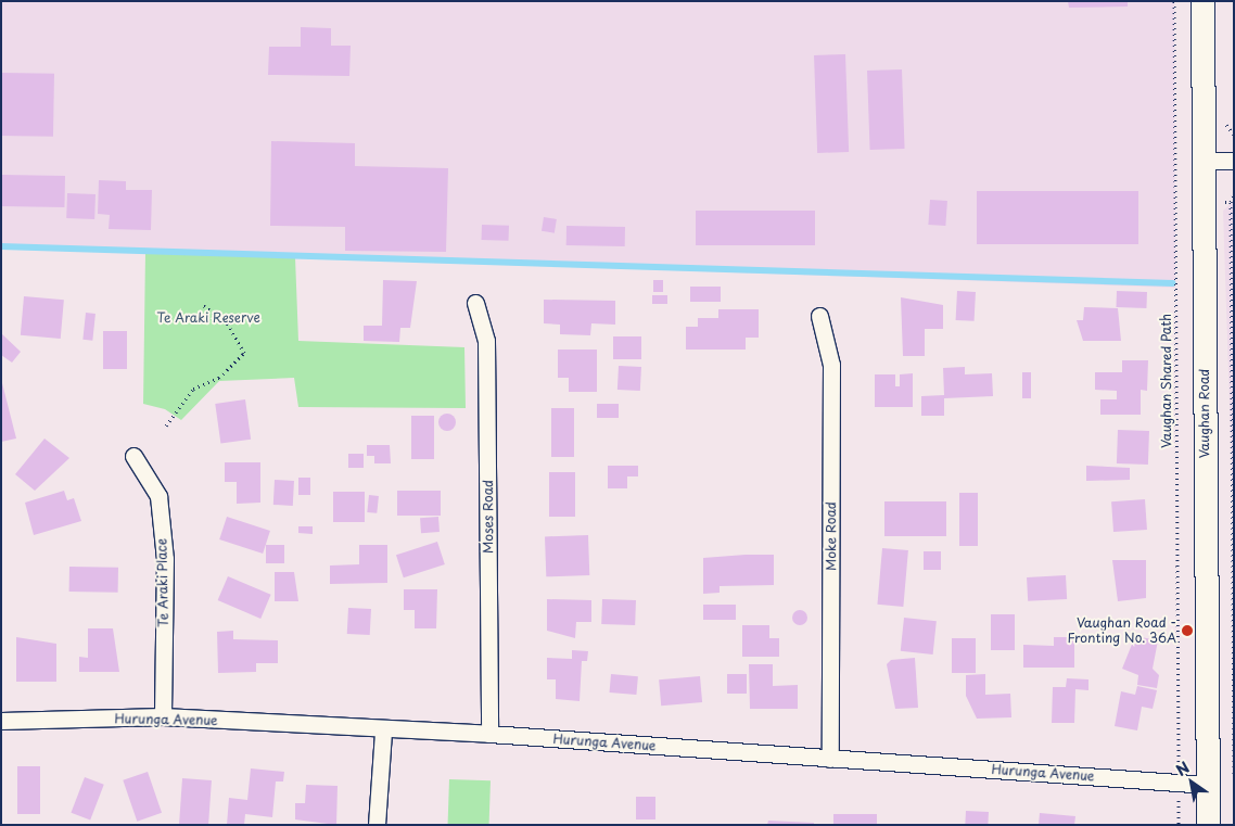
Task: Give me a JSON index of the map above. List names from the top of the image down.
{
  "streets": {
    "street": [
      "Vaughan Road",
      "Moses Road",
      "Moke Road",
      "Te Araki Place",
      "Hurunga Avenue"
    ],
    "path": ["Vaughan Shared Path"]
  },
  "crossings": [
    ["Vaughan Road", "Hurunga Avenue"],
    ["Moses Road", "Hurunga Avenue"],
    ["Moke Road", "Hurunga Avenue"],
    ["Te Araki Place", "Hurunga Avenue"]
  ],
  "parks": ["Te Araki Reserve"],
  "places": ["Vaughan Road - Fronting No. 36A"],
  "north": "top left"
}
